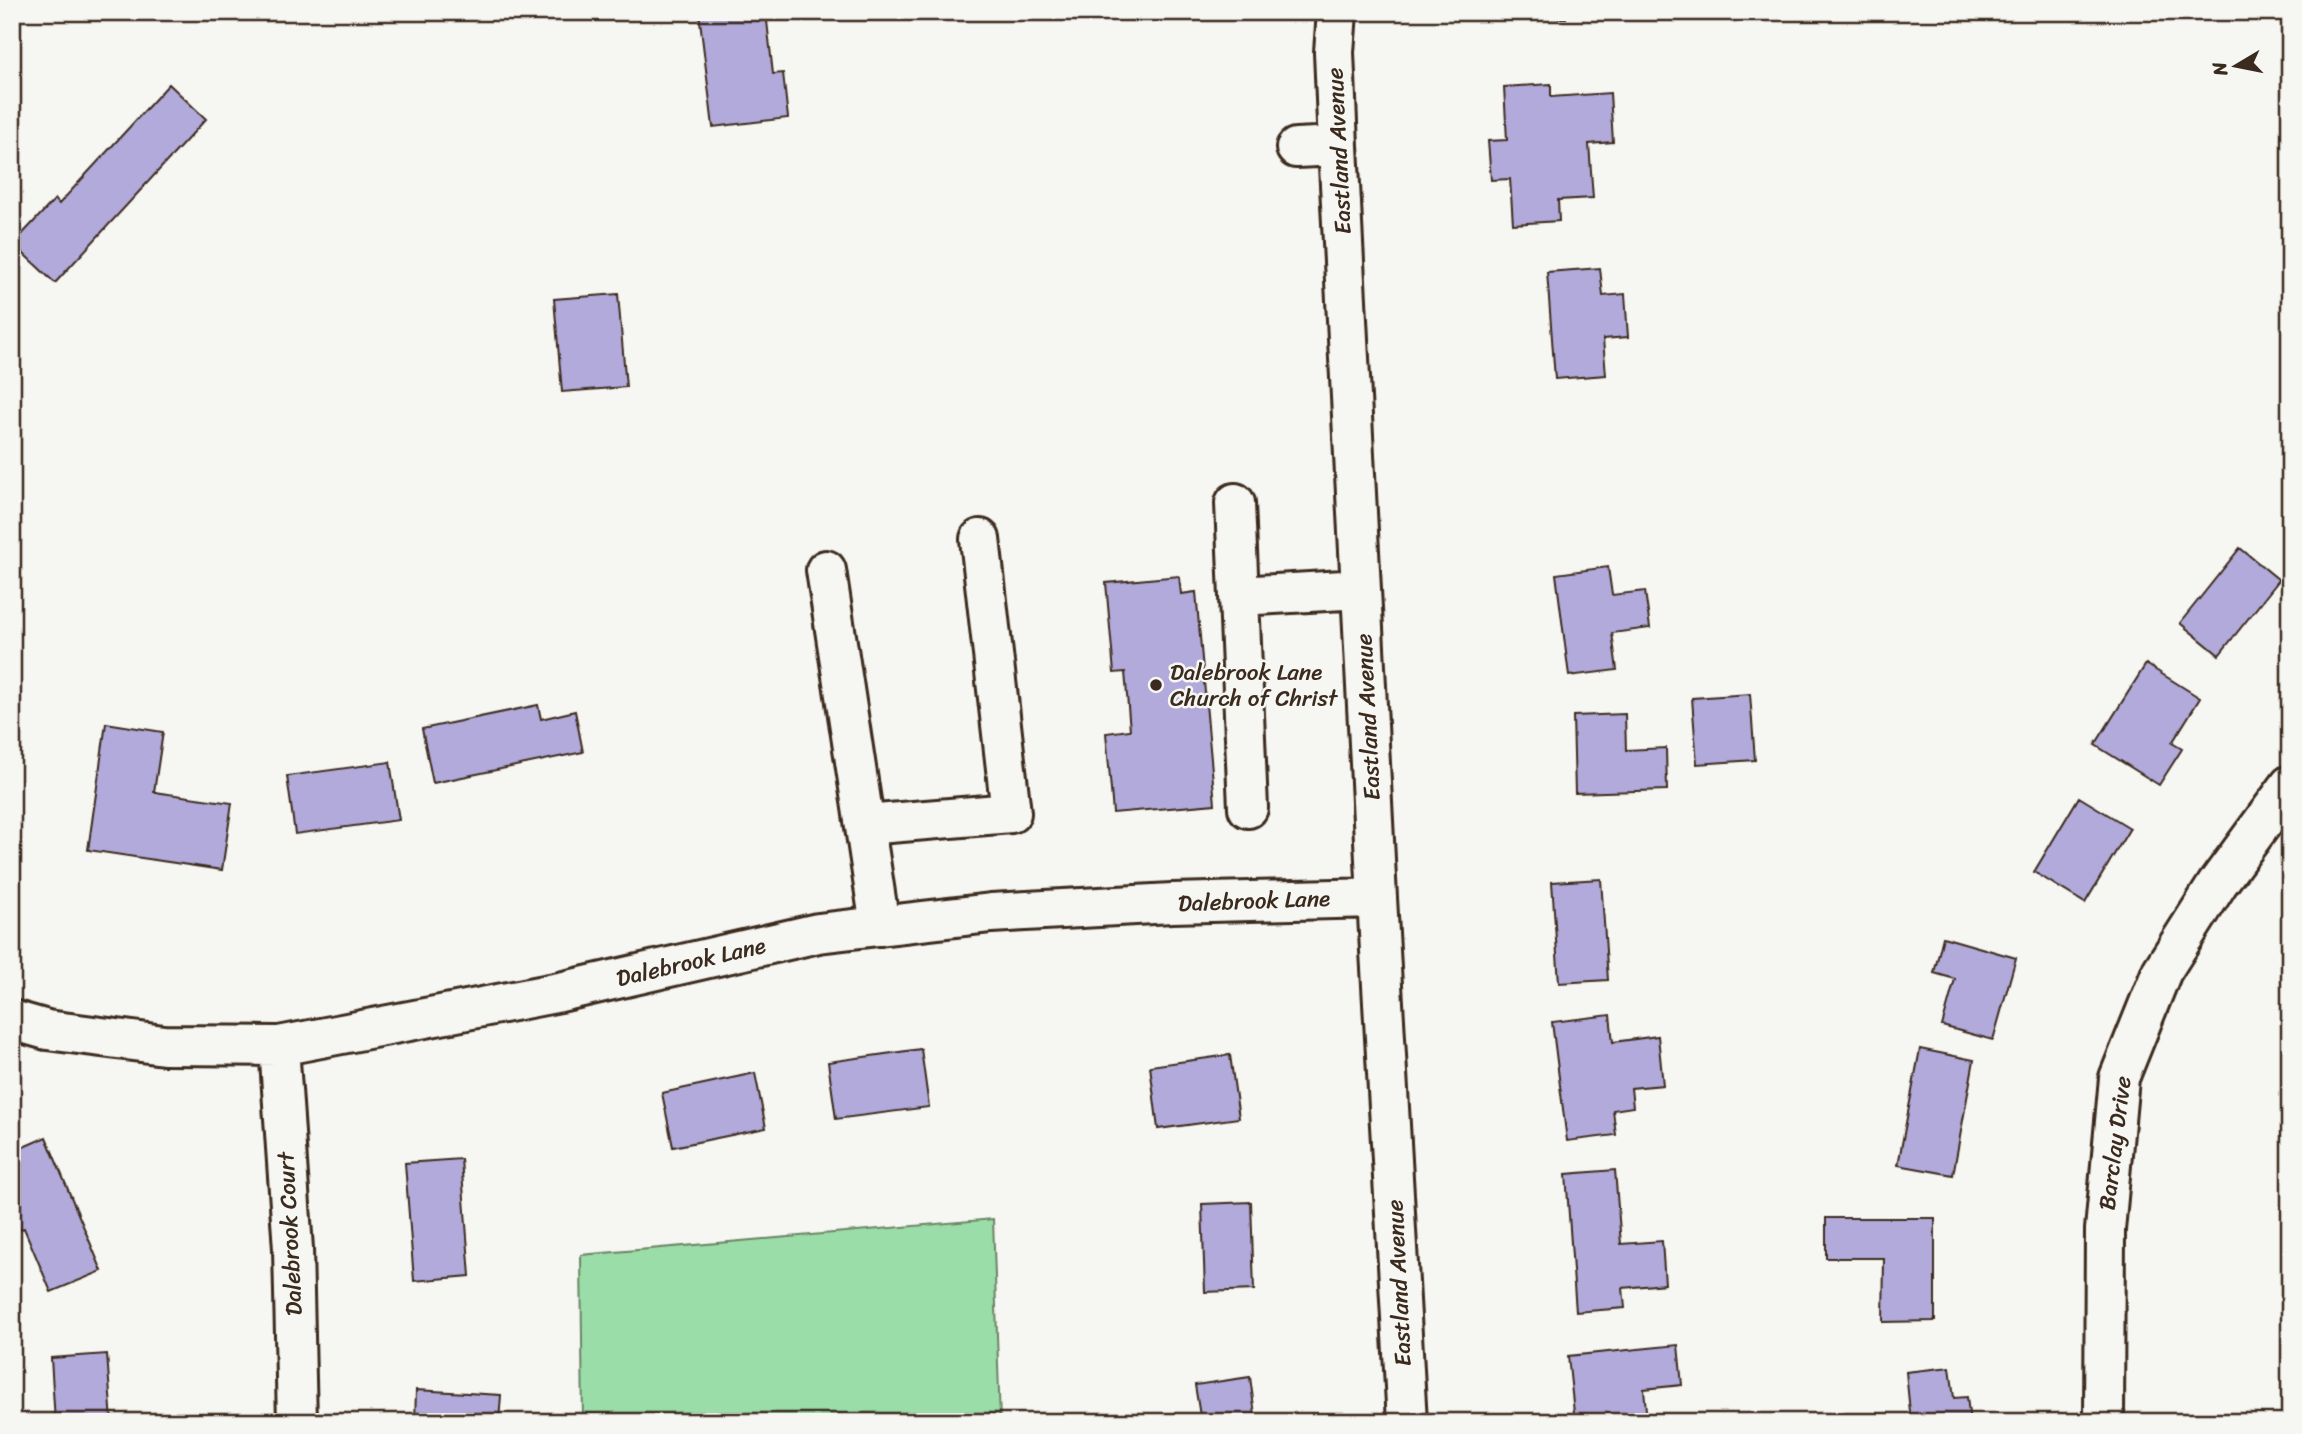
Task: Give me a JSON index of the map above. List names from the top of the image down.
{
  "streets": {
    "street": [
      "Eastland Avenue",
      "Dalebrook Lane",
      "Barclay Drive",
      "Dalebrook Court"
    ]
  },
  "crossings": [
    ["Eastland Avenue", "Dalebrook Lane"],
    ["Dalebrook Lane", "Dalebrook Court"]
  ],
  "places": ["Dalebrook Lane Church of Christ"],
  "north": "left"
}
